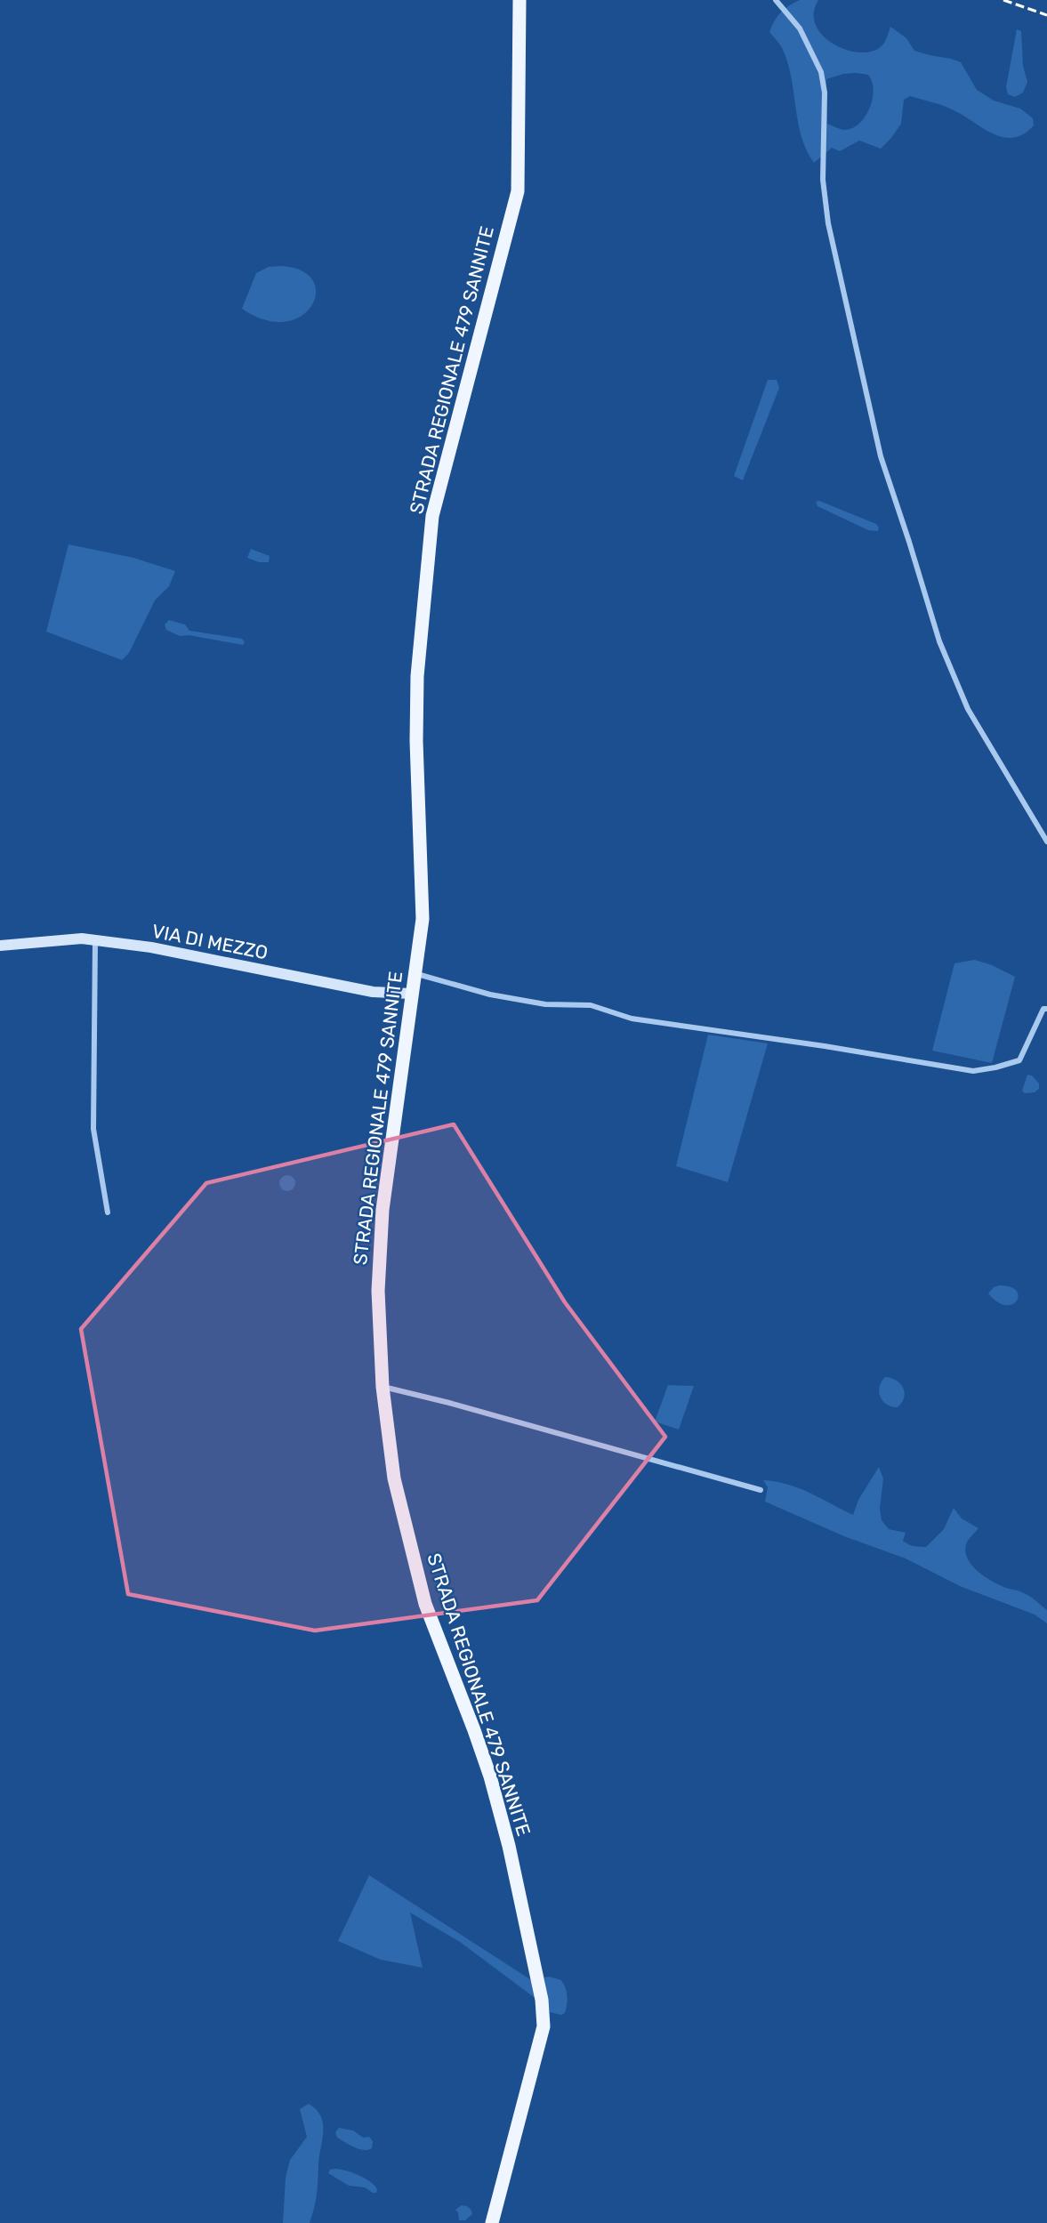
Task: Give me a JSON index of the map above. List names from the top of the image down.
{
  "streets": {
    "main road": ["STRADA REGIONALE 479 SANNITE", "VIA DI MEZZO"]
  },
  "crossings": [
    ["STRADA REGIONALE 479 SANNITE", "VIA DI MEZZO"]
  ]
}
